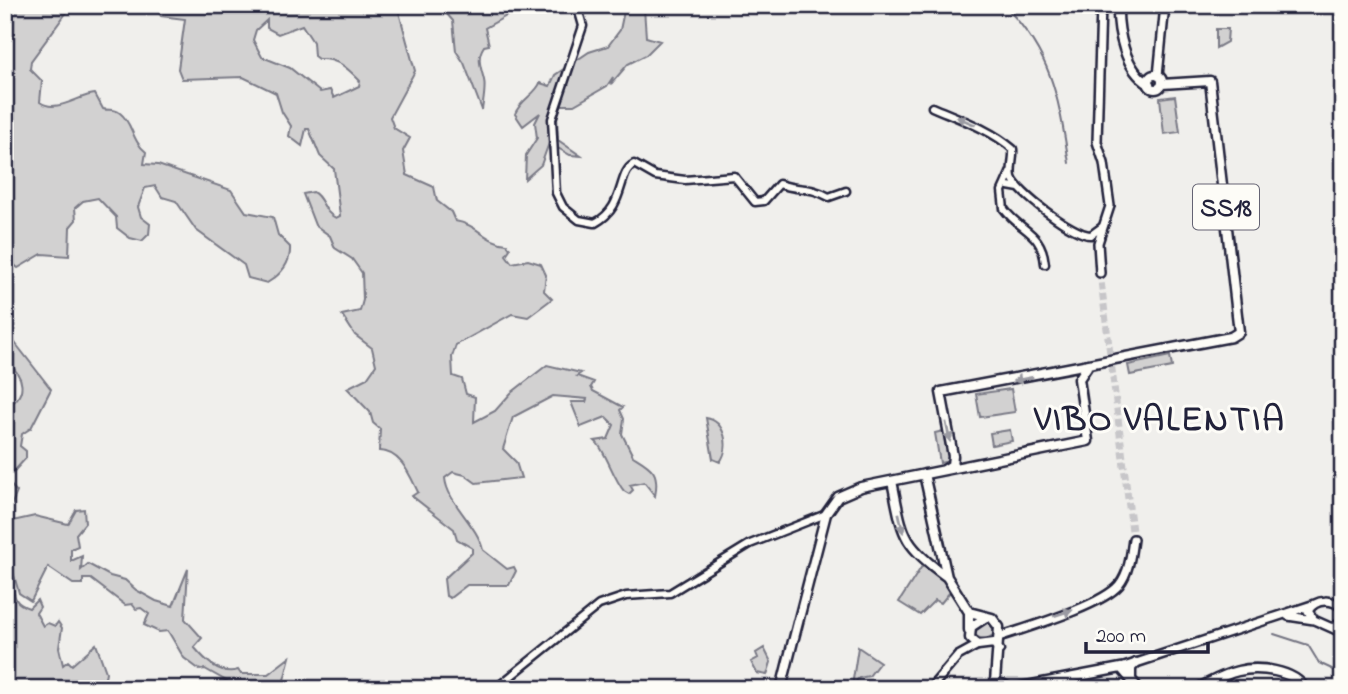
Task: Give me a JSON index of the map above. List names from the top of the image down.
{
  "streets": {
    "main road": ["SS18"]
  },
  "districts": ["VIBO VALENTIA"],
  "scale_bar": "200 m"
}
